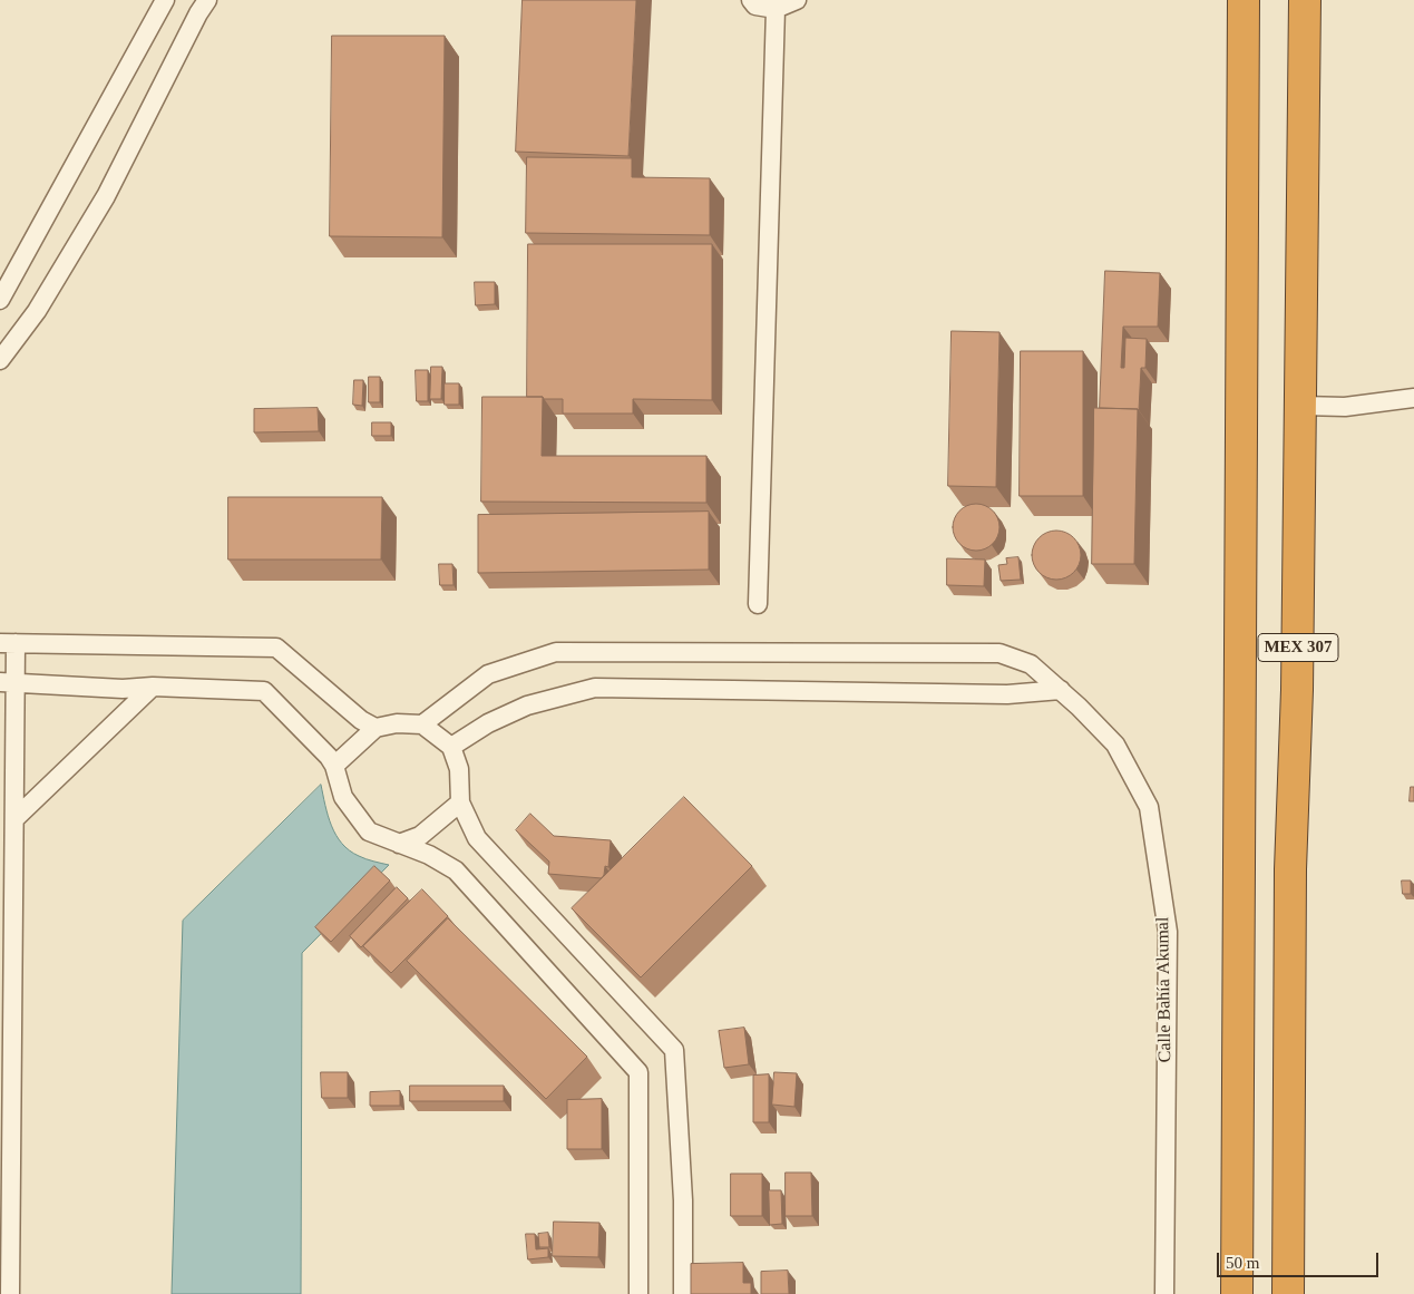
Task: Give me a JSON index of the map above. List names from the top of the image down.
{
  "streets": {
    "highway": ["MEX 307"],
    "street": ["Calle Bahía Akumal"]
  },
  "scale_bar": "50 m"
}
